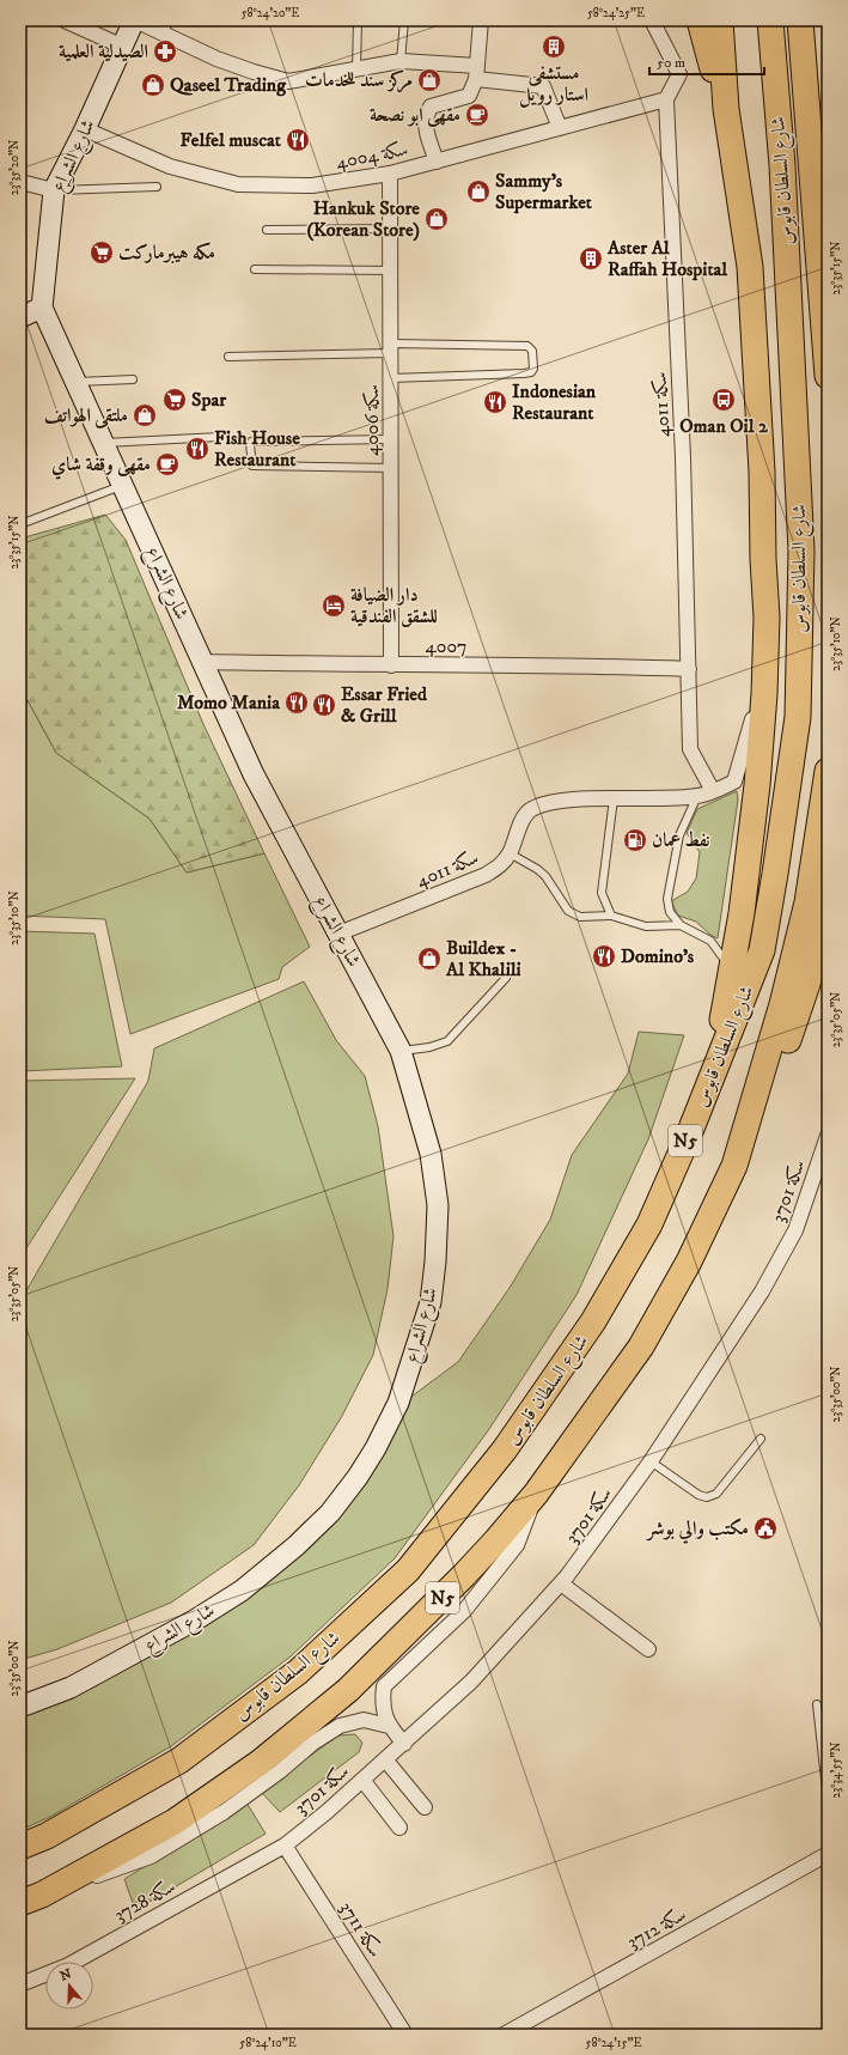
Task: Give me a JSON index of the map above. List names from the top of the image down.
{
  "streets": {
    "highway": ["شارع السلطان قابوس", "N5"],
    "street": [
      "شارع الشراع",
      "سكة 4004",
      "سكة 4011",
      "سكة 4006",
      "4007",
      "سكة 3701",
      "سكة 3728",
      "سكة 3712",
      "سكة 3711"
    ]
  },
  "crossings": [
    ["شارع الشراع", "سكة 4004"],
    ["شارع الشراع", "سكة 4011"],
    ["شارع الشراع", "4007"],
    ["سكة 4004", "سكة 4011"],
    ["سكة 4004", "سكة 4006"],
    ["سكة 4011", "4007"],
    ["سكة 4006", "4007"],
    ["سكة 3701", "سكة 3728"],
    ["سكة 3701", "سكة 3711"],
    ["سكة 3728", "سكة 3711"]
  ],
  "places": {
    "building": ["مستشفى استار رويل", "Aster Al Raffah Hospital"],
    "pharmacy": ["الصيدلية العلمية"],
    "shop": [
      "مركز سند للخدمات",
      "Qaseel Trading",
      "Sammy's Supermarket",
      "Hankuk Store (Korean Store)",
      "ملتقى الهواتف",
      "Buildex - Al Khalili"
    ],
    "cafe": ["مقهى ابو نصحة", "مقهى وقفة شاي"],
    "restaurant": [
      "Felfel muscat",
      "Indonesian Restaurant",
      "Fish House Restaurant",
      "Momo Mania",
      "Essar Fried & Grill",
      "Domino's"
    ],
    "supermarket": ["مكه هيبرماركت", "Spar"],
    "bus stop": ["Oman Oil 2"],
    "hotel": ["دار الضيافة للشقق الفندقية"],
    "fuel station": ["نفط عمان"],
    "public building": ["مكتب والي بوشر"]
  },
  "scale_bar": "50 m",
  "north": "top",
  "coordinates": [
    "58°24'20\"E",
    "58°24'25\"E",
    "23°35'20\"N",
    "23°35'15\"N",
    "23°35'10\"N",
    "23°35'05\"N",
    "23°35'00\"N",
    "23°34'55\"N",
    "58°24'10\"E",
    "58°24'15\"E"
  ]
}
